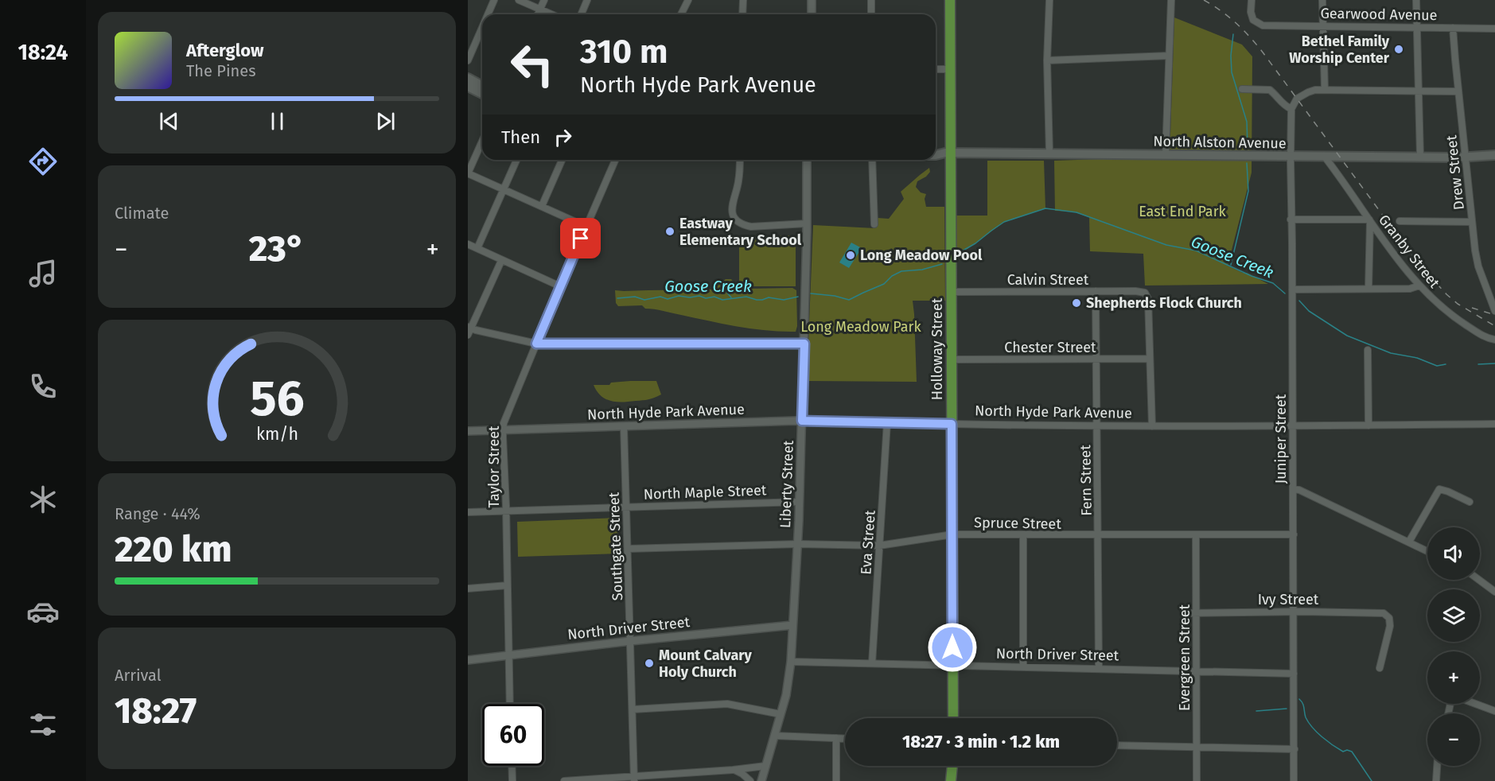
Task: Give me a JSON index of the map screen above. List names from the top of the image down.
{
  "streets": {
    "main road": ["North Alston Avenue", "Holloway Street"],
    "street": [
      "Gearwood Avenue",
      "Drew Street",
      "Granby Street",
      "Calvin Street",
      "Chester Street",
      "North Hyde Park Avenue",
      "Juniper Street",
      "Taylor Street",
      "Fern Street",
      "Liberty Street",
      "North Maple Street",
      "Spruce Street",
      "Eva Street",
      "Southgate Street",
      "Ivy Street",
      "North Driver Street",
      "Evergreen Street"
    ]
  },
  "crossings": [
    ["Gearwood Avenue", "Drew Street"],
    ["North Alston Avenue", "Drew Street"],
    ["North Alston Avenue", "Granby Street"],
    ["North Alston Avenue", "Holloway Street"],
    ["North Alston Avenue", "Juniper Street"],
    ["Calvin Street", "Chester Street"],
    ["Calvin Street", "Holloway Street"],
    ["Calvin Street", "Fern Street"],
    ["Chester Street", "Holloway Street"],
    ["Chester Street", "Fern Street"],
    ["Holloway Street", "North Hyde Park Avenue"],
    ["Holloway Street", "Spruce Street"],
    ["Holloway Street", "North Driver Street"],
    ["North Hyde Park Avenue", "Juniper Street"],
    ["North Hyde Park Avenue", "Taylor Street"],
    ["North Hyde Park Avenue", "Fern Street"],
    ["North Hyde Park Avenue", "Liberty Street"],
    ["North Hyde Park Avenue", "Eva Street"],
    ["North Hyde Park Avenue", "Southgate Street"],
    ["Juniper Street", "Spruce Street"],
    ["Juniper Street", "Ivy Street"],
    ["Juniper Street", "North Driver Street"],
    ["Taylor Street", "North Maple Street"],
    ["Taylor Street", "North Driver Street"],
    ["Fern Street", "Spruce Street"],
    ["Fern Street", "North Driver Street"],
    ["Liberty Street", "North Maple Street"],
    ["Liberty Street", "Spruce Street"],
    ["Liberty Street", "North Driver Street"],
    ["North Maple Street", "Southgate Street"],
    ["Spruce Street", "Eva Street"],
    ["Spruce Street", "Southgate Street"],
    ["Spruce Street", "Evergreen Street"],
    ["Eva Street", "North Driver Street"],
    ["Southgate Street", "North Driver Street"],
    ["Ivy Street", "Evergreen Street"],
    ["North Driver Street", "Evergreen Street"]
  ],
  "water": ["Goose Creek"],
  "parks": ["East End Park", "Long Meadow Park"],
  "places": [
    "Bethel Family Worship Center",
    "Eastway Elementary School",
    "Long Meadow Pool",
    "Shepherds Flock Church",
    "Mount Calvary Holy Church"
  ],
  "page": {
    "tabs": "18:24",
    "turn": ["310 m", "North Hyde Park Avenue"],
    "song": ["Afterglow", "The Pines"],
    "then": "Then",
    "tile": [
      "Climate",
      ["Range · 44%", "220 km"],
      ["Arrival", "18:27"]
    ],
    "heat": ["−", "23°", "+"],
    "map_buttons": ["+", "−"],
    "limit": "60",
    "trip": "18:27 · 3 min · 1.2 km",
    "gauge": ["56", "km/h"]
  }
}
